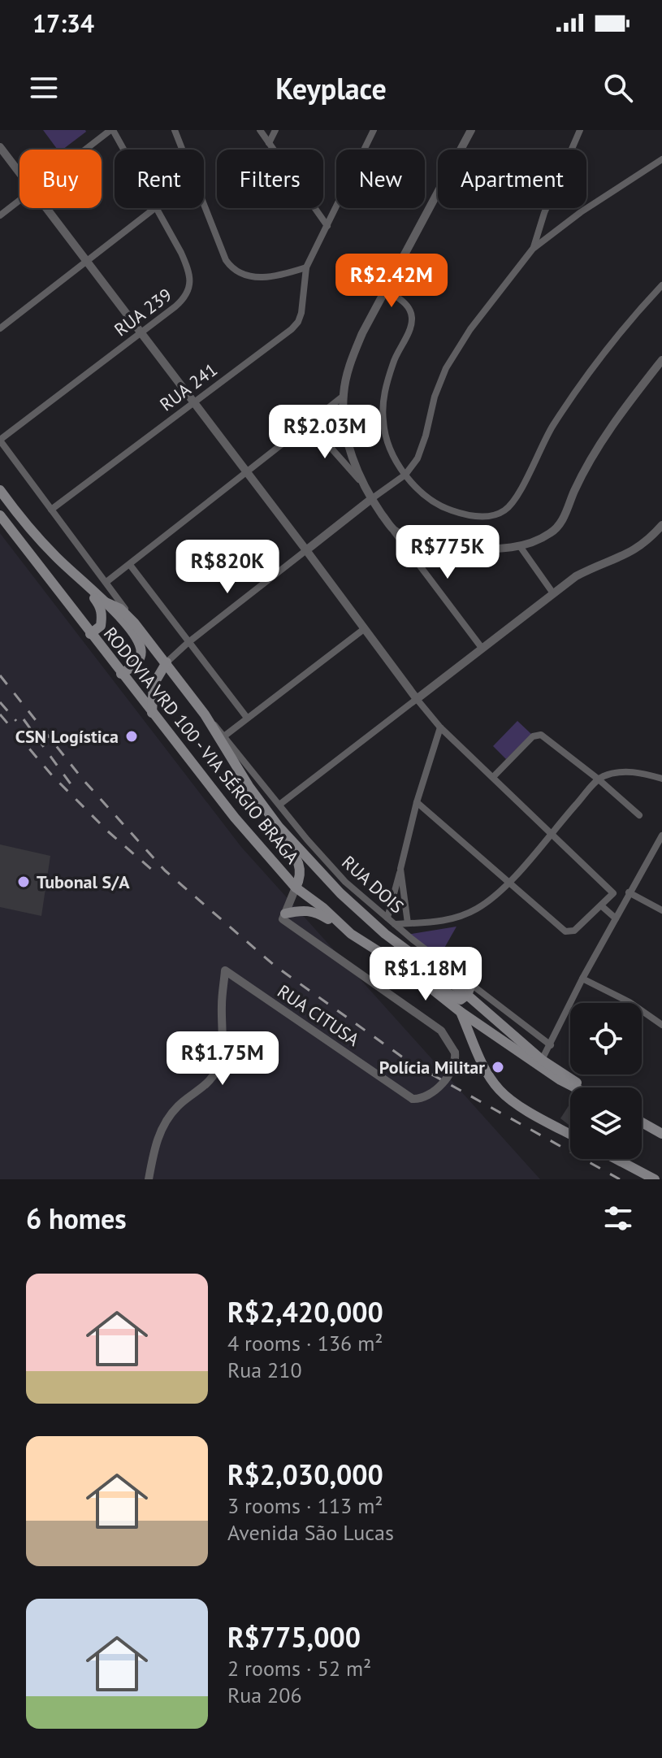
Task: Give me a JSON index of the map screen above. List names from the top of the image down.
{
  "streets": {
    "main road": ["RODOVIA VRD 100 - VIA SÉRGIO BRAGA"],
    "street": [
      "RUA 239",
      "RUA 241",
      "RUA DOIS",
      "RUA CITUSA"
    ]
  },
  "crossings": [
    ["RODOVIA VRD 100 - VIA SÉRGIO BRAGA", "RUA DOIS"]
  ],
  "places": ["CSN Logística", "Tubonal S/A", "Polícia Militar"],
  "page": {
    "status": "17:34",
    "header": "Keyplace",
    "chip": [
      "Buy",
      "Rent",
      "Filters",
      "New",
      "Apartment"
    ],
    "price": [
      "R$2.42M",
      "R$2.03M",
      "R$775K",
      "R$820K",
      "R$1.18M",
      "R$1.75M"
    ],
    "heading": "6 homes",
    "list": [
      {
        "name": "R$2,420,000",
        "note": "4 rooms · 136 m² · Rua 210"
      },
      {
        "name": "R$2,030,000",
        "note": "3 rooms · 113 m² · Avenida São Lucas"
      },
      {
        "name": "R$775,000",
        "note": "2 rooms · 52 m² · Rua 206"
      }
    ]
  }
}
